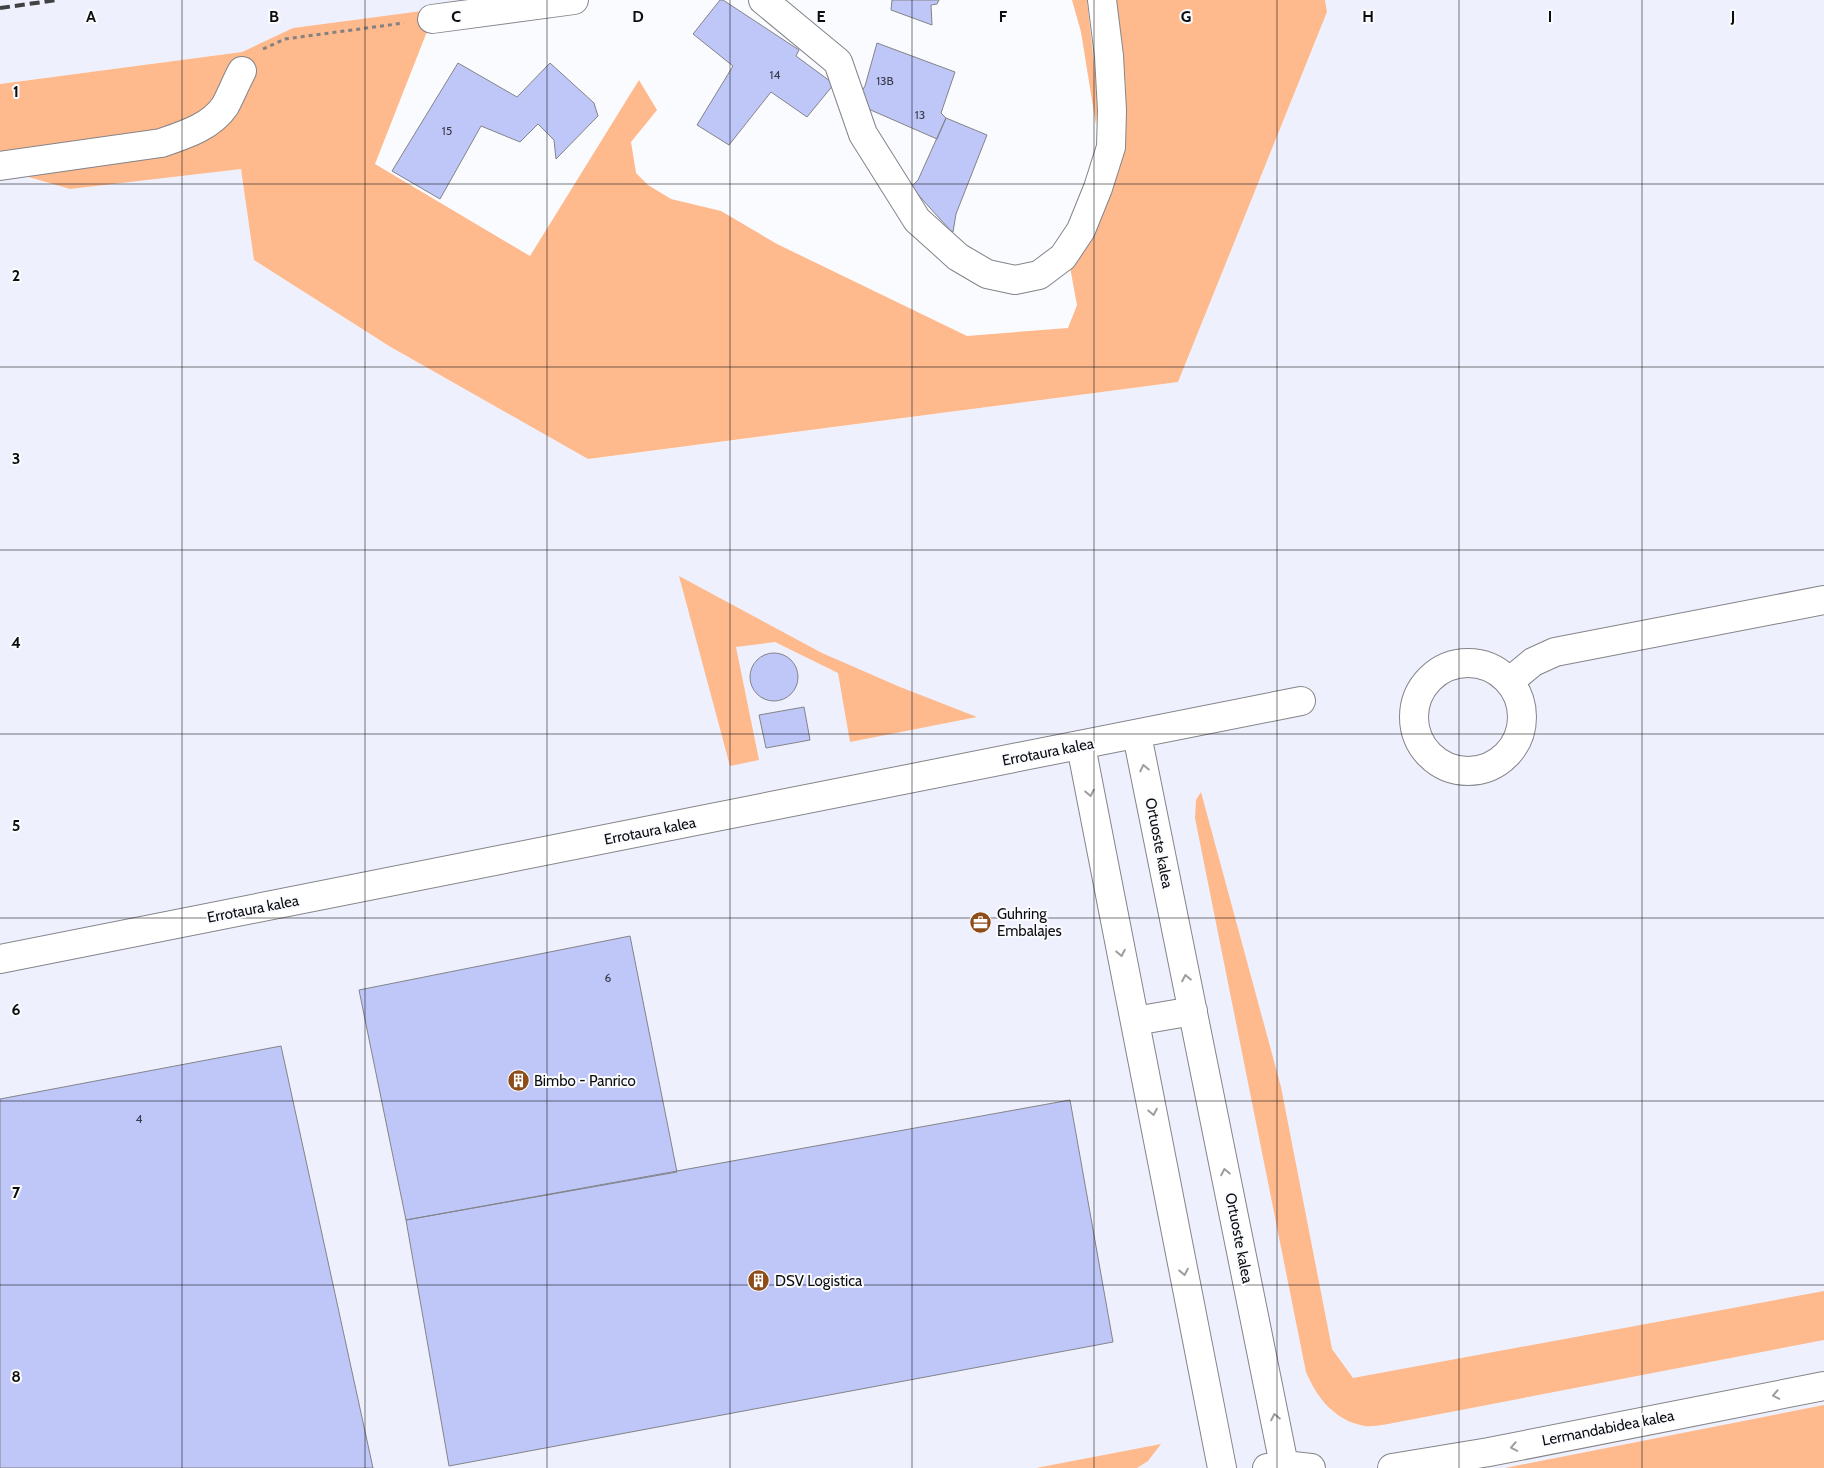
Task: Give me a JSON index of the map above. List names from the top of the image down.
{
  "streets": {
    "street": ["Errotaura kalea", "Ortuoste kalea", "Lermandabidea kalea"]
  },
  "crossings": [
    ["Errotaura kalea", "Ortuoste kalea"]
  ],
  "one_way": ["Lermandabidea kalea"],
  "places": {
    "office": ["Guhring Embalajes"],
    "building": ["Bimbo - Panrico", "DSV Logistica"]
  },
  "house_numbers": [
    "14",
    "13B",
    "13",
    "15",
    "6",
    "4"
  ],
  "grid": {
    "columns": [
      "A",
      "B",
      "C",
      "D",
      "E",
      "F",
      "G",
      "H",
      "I",
      "J"
    ],
    "rows": [
      "1",
      "2",
      "3",
      "4",
      "5",
      "6",
      "7",
      "8"
    ]
  }
}
